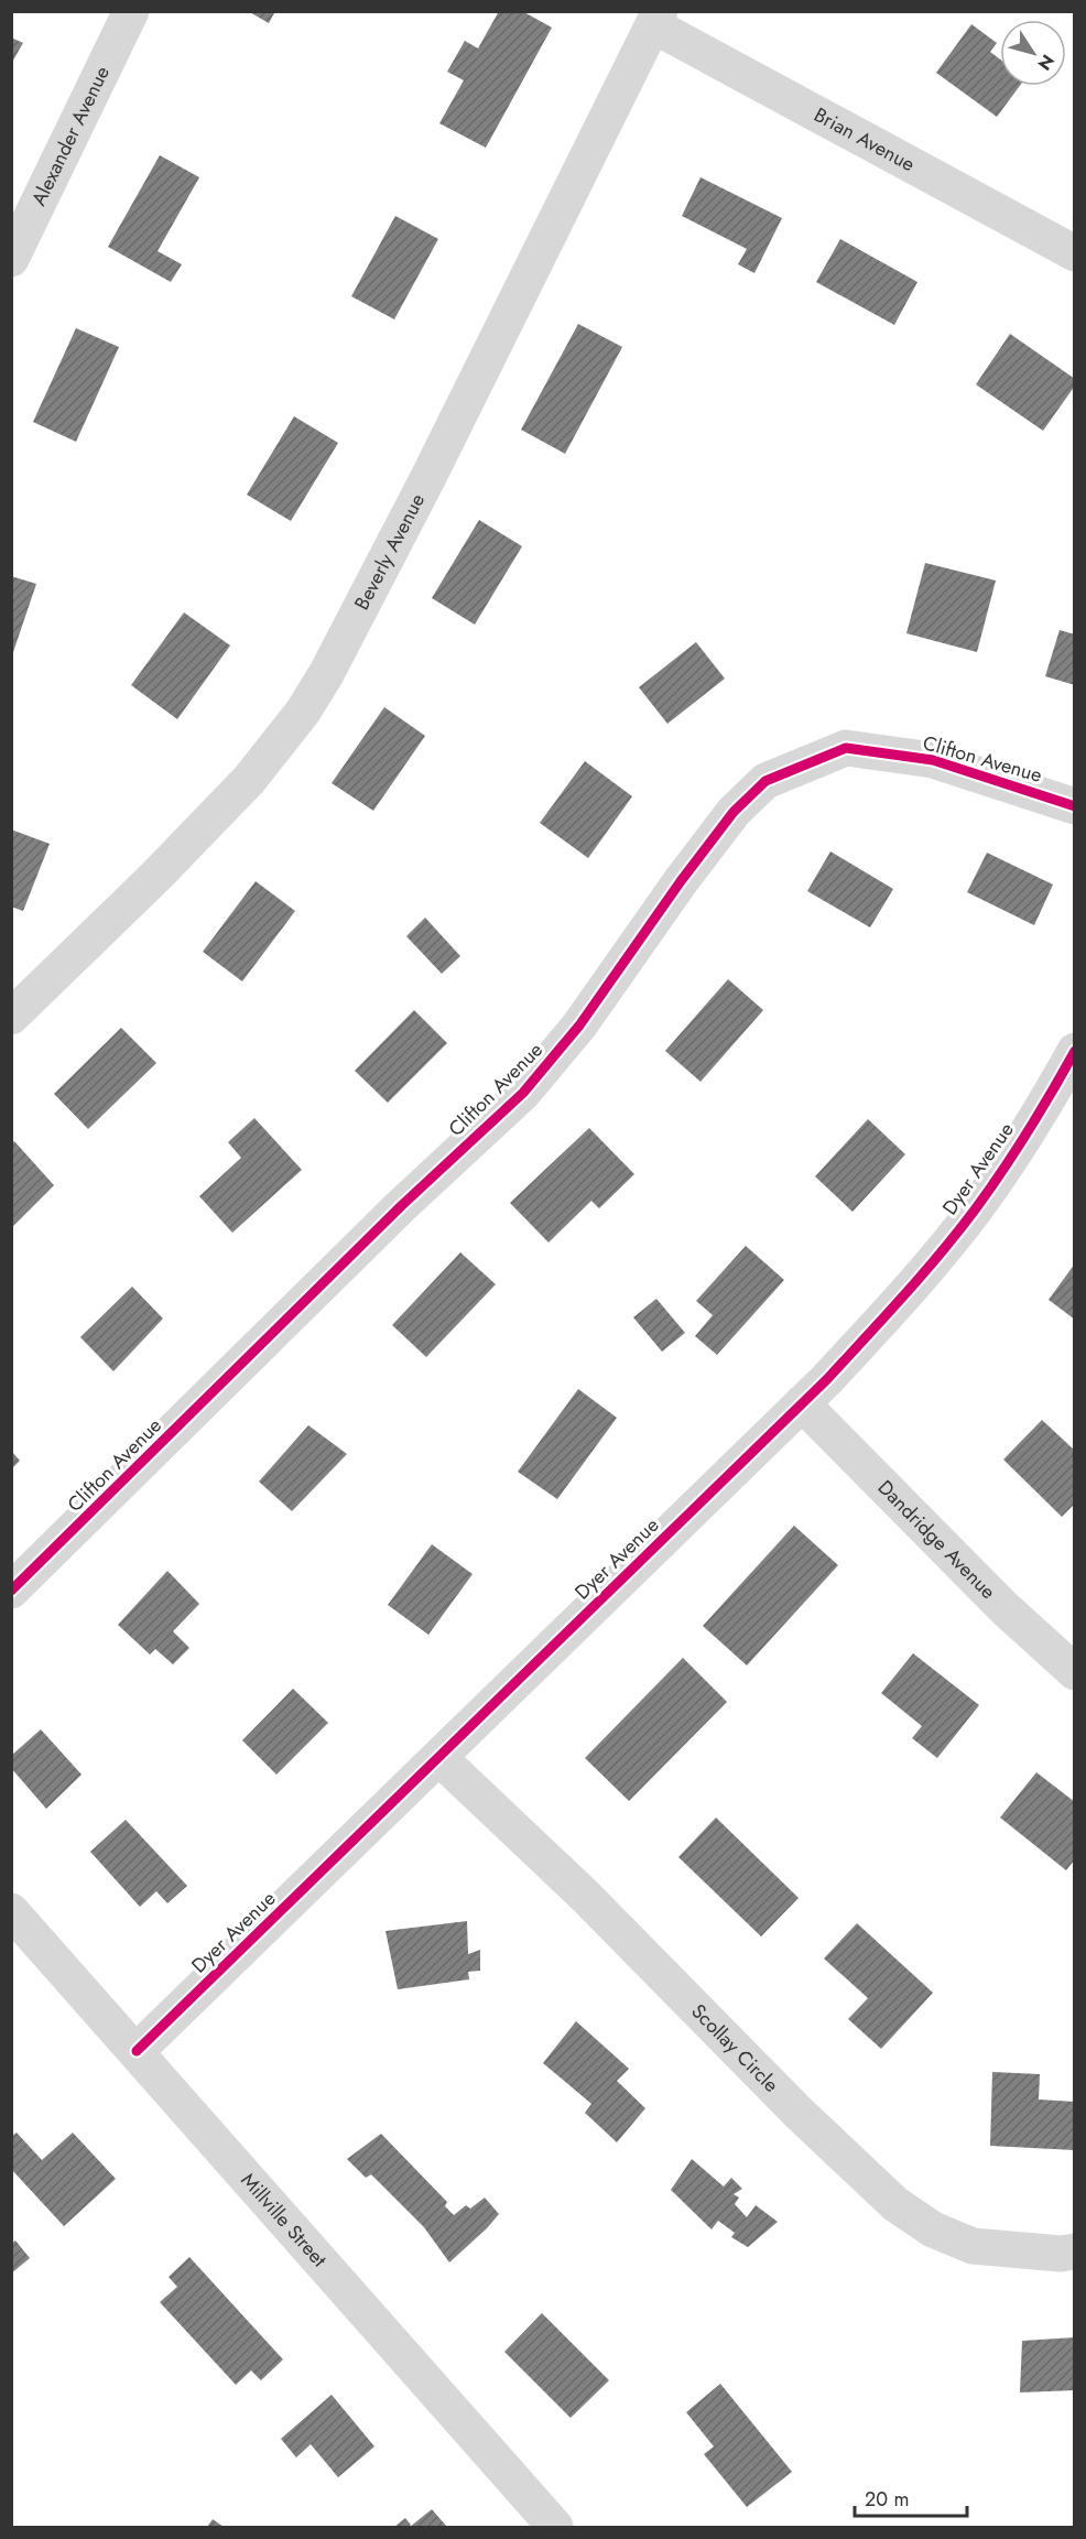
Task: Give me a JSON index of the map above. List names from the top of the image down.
{
  "streets": {
    "street": [
      "Alexander Avenue",
      "Brian Avenue",
      "Beverly Avenue",
      "Clifton Avenue",
      "Dyer Avenue",
      "Dandridge Avenue",
      "Scollay Circle",
      "Millville Street"
    ]
  },
  "crossings": [
    ["Brian Avenue", "Beverly Avenue"],
    ["Dyer Avenue", "Dandridge Avenue"],
    ["Dyer Avenue", "Scollay Circle"],
    ["Dyer Avenue", "Millville Street"]
  ],
  "scale_bar": "20 m",
  "north": "bottom right"
}
